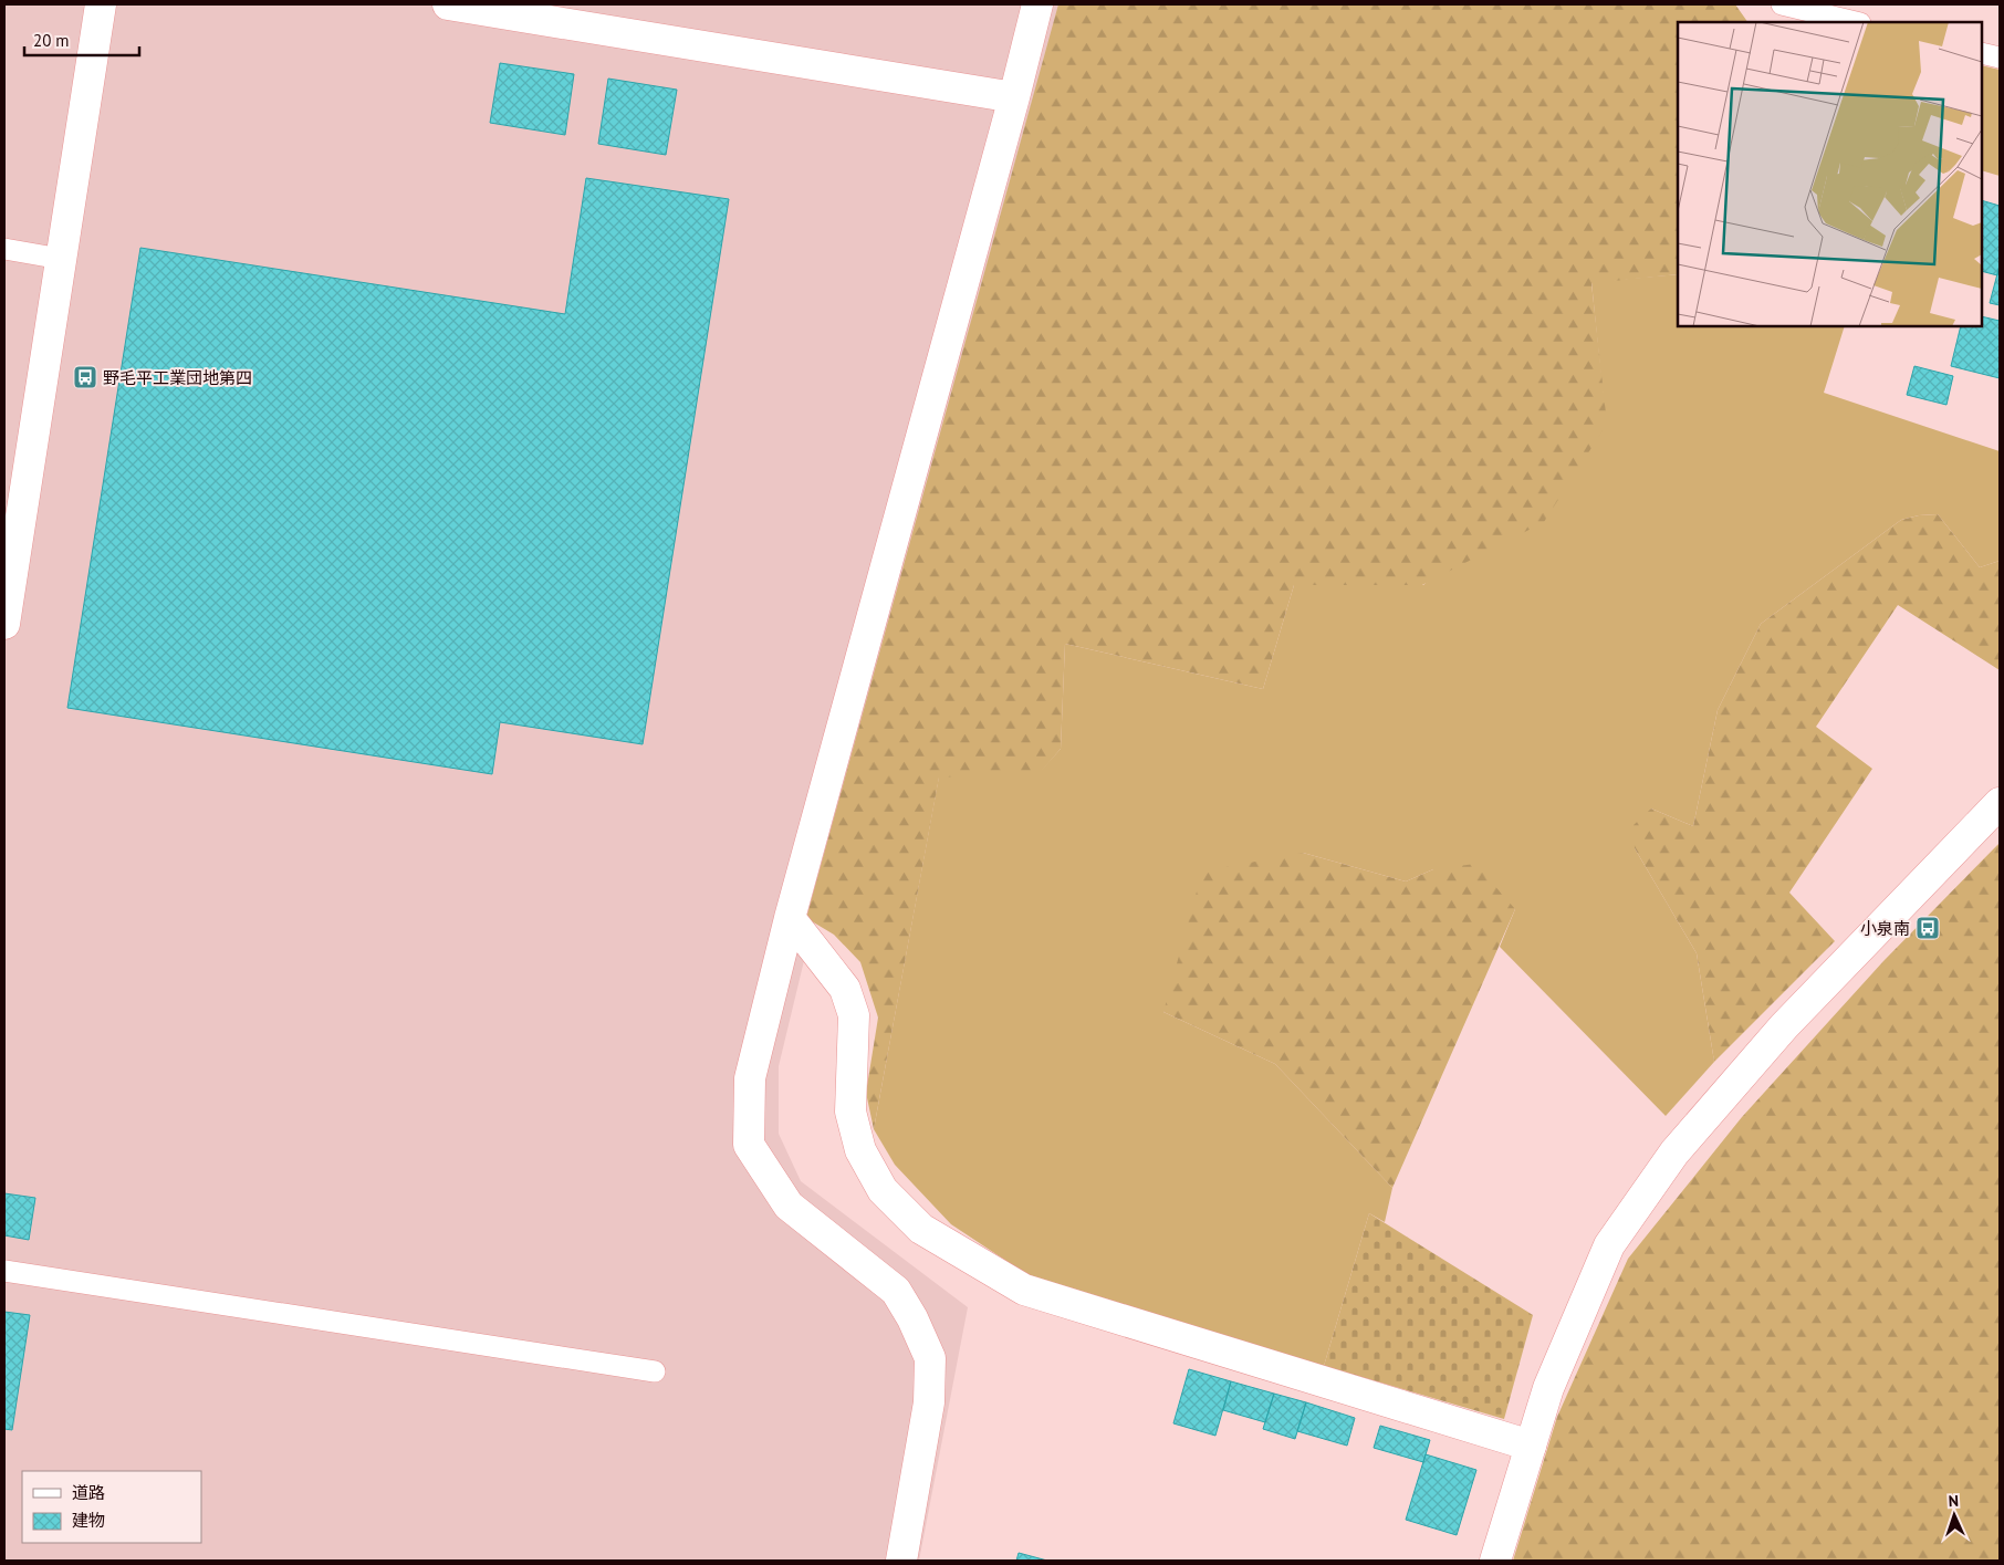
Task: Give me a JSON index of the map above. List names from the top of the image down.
{
  "places": {
    "bus stop": ["野毛平工業団地第四", "小泉南"]
  },
  "legend": ["道路", "建物"],
  "scale_bar": "20 m",
  "north": "top"
}
